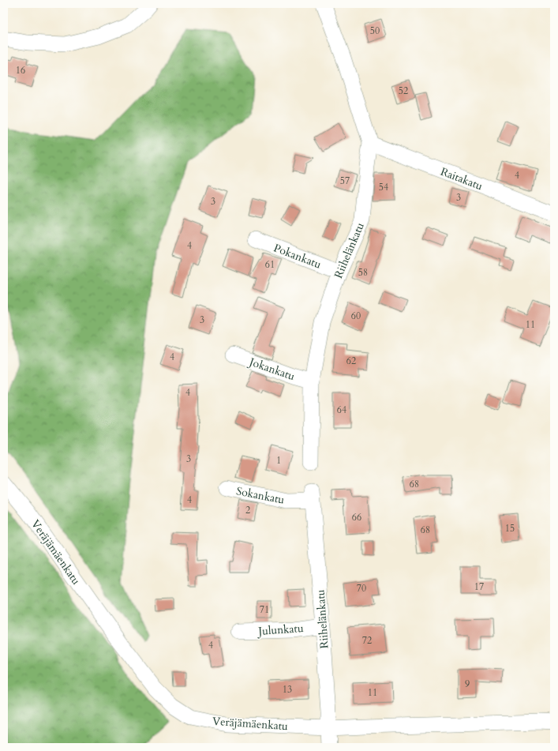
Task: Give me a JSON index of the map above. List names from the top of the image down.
{
  "streets": {
    "street": [
      "Raitakatu",
      "Riihelänkatu",
      "Pokankatu",
      "Jokankatu",
      "Sokankatu",
      "Veräjämäenkatu",
      "Julunkatu"
    ]
  },
  "crossings": [
    ["Raitakatu", "Riihelänkatu"],
    ["Riihelänkatu", "Pokankatu"],
    ["Riihelänkatu", "Jokankatu"],
    ["Riihelänkatu", "Sokankatu"],
    ["Riihelänkatu", "Veräjämäenkatu"],
    ["Riihelänkatu", "Julunkatu"]
  ],
  "house_numbers": [
    "50",
    "16",
    "52",
    "4",
    "57",
    "54",
    "3",
    "3",
    "4",
    "61",
    "58",
    "60",
    "3",
    "11",
    "4",
    "62",
    "4",
    "64",
    "3",
    "1",
    "68",
    "4",
    "2",
    "66",
    "15",
    "68",
    "17",
    "70",
    "71",
    "72",
    "4",
    "9",
    "13",
    "11"
  ]
}
